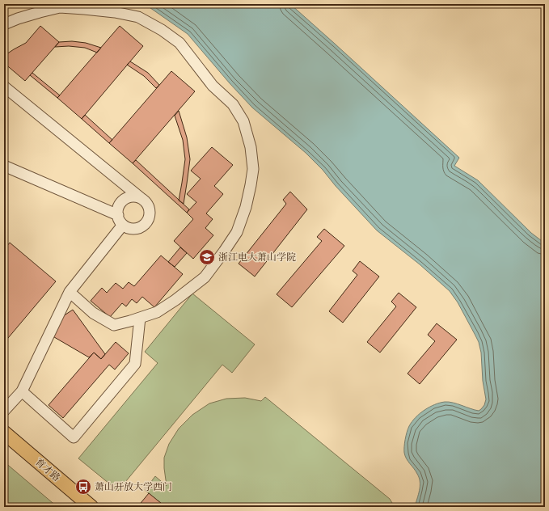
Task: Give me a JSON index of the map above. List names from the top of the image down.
{
  "streets": {
    "main road": ["育才路"]
  },
  "places": {
    "school or university": ["浙江电大萧山学院"],
    "bus stop": ["萧山开放大学西门"]
  }
}
